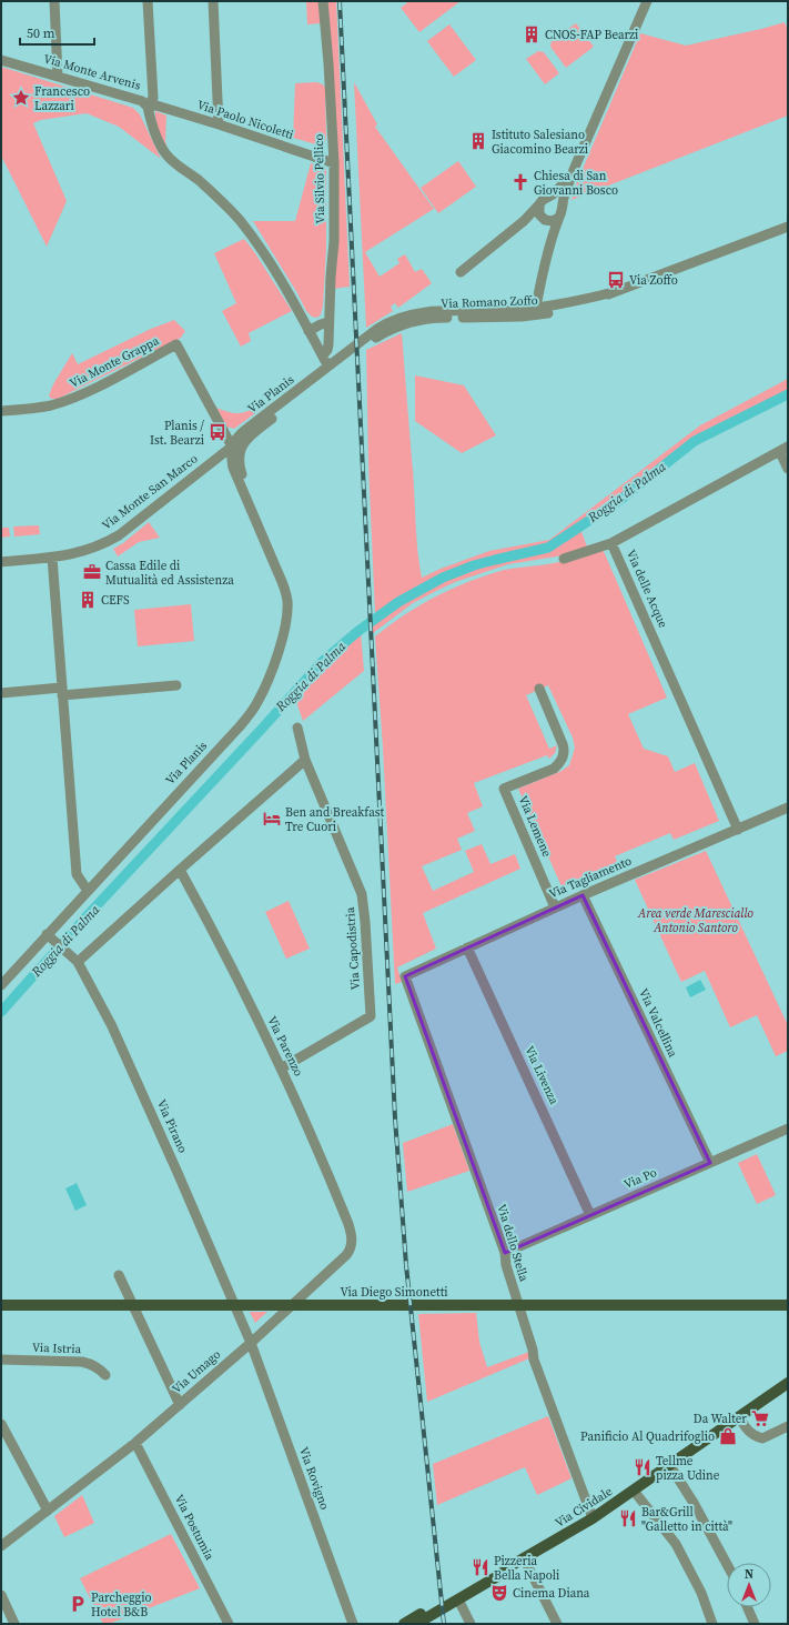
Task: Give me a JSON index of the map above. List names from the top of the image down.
{
  "streets": {
    "main road": ["Via Diego Simonetti", "Via Cividale"],
    "street": [
      "Via Monte Arvenis",
      "Via Paolo Nicoletti",
      "Via Silvio Pellico",
      "Via Romano Zoffo",
      "Via Monte Grappa",
      "Via Planis",
      "Via Monte San Marco",
      "Via delle Acque",
      "Via Lemene",
      "Via Tagliamento",
      "Via Capodistria",
      "Via Valcellina",
      "Via Parenzo",
      "Via Livenza",
      "Via Pirano",
      "Via Po",
      "Via dello Stella",
      "Via Istria",
      "Via Umago",
      "Via Rovigno",
      "Via Postumia"
    ]
  },
  "crossings": [
    ["Via Monte Arvenis", "Via Paolo Nicoletti"],
    ["Via Paolo Nicoletti", "Via Silvio Pellico"],
    ["Via Romano Zoffo", "Via Planis"],
    ["Via Monte Grappa", "Via Planis"],
    ["Via Monte Grappa", "Via Monte San Marco"],
    ["Via Planis", "Via Monte San Marco"],
    ["Via Planis", "Via Pirano"],
    ["Via delle Acque", "Via Tagliamento"],
    ["Via Lemene", "Via Tagliamento"],
    ["Via Tagliamento", "Via Valcellina"],
    ["Via Tagliamento", "Via Livenza"],
    ["Via Tagliamento", "Via dello Stella"],
    ["Via Capodistria", "Via Parenzo"],
    ["Via Valcellina", "Via Po"],
    ["Via Parenzo", "Via Umago"],
    ["Via Livenza", "Via Po"],
    ["Via Pirano", "Via Umago"],
    ["Via Pirano", "Via Rovigno"],
    ["Via Po", "Via dello Stella"],
    ["Via dello Stella", "Via Cividale"],
    ["Via Umago", "Via Rovigno"],
    ["Via Umago", "Via Postumia"]
  ],
  "water": ["Roggia di Palma"],
  "parks": ["Area verde Maresciallo Antonio Santoro"],
  "places": {
    "building": ["CNOS-FAP Bearzi", "Istituto Salesiano Giacomino Bearzi", "CEFS"],
    "place": ["Francesco Lazzari"],
    "church": ["Chiesa di San Giovanni Bosco"],
    "bus stop": ["Via Zoffo", "Planis / Ist. Bearzi"],
    "office": ["Cassa Edile di Mutualità ed Assistenza"],
    "hotel": ["Ben and Breakfast Tre Cuori"],
    "supermarket": ["Da Walter"],
    "shop": ["Panificio Al Quadrifoglio"],
    "restaurant": ["Tellme pizza Udine", "Bar&Grill \"Galletto in città\"", "Pizzeria Bella Napoli"],
    "theatre": ["Cinema Diana"],
    "parking": ["Parcheggio Hotel B&B"]
  },
  "scale_bar": "50 m",
  "north": "top"
}
